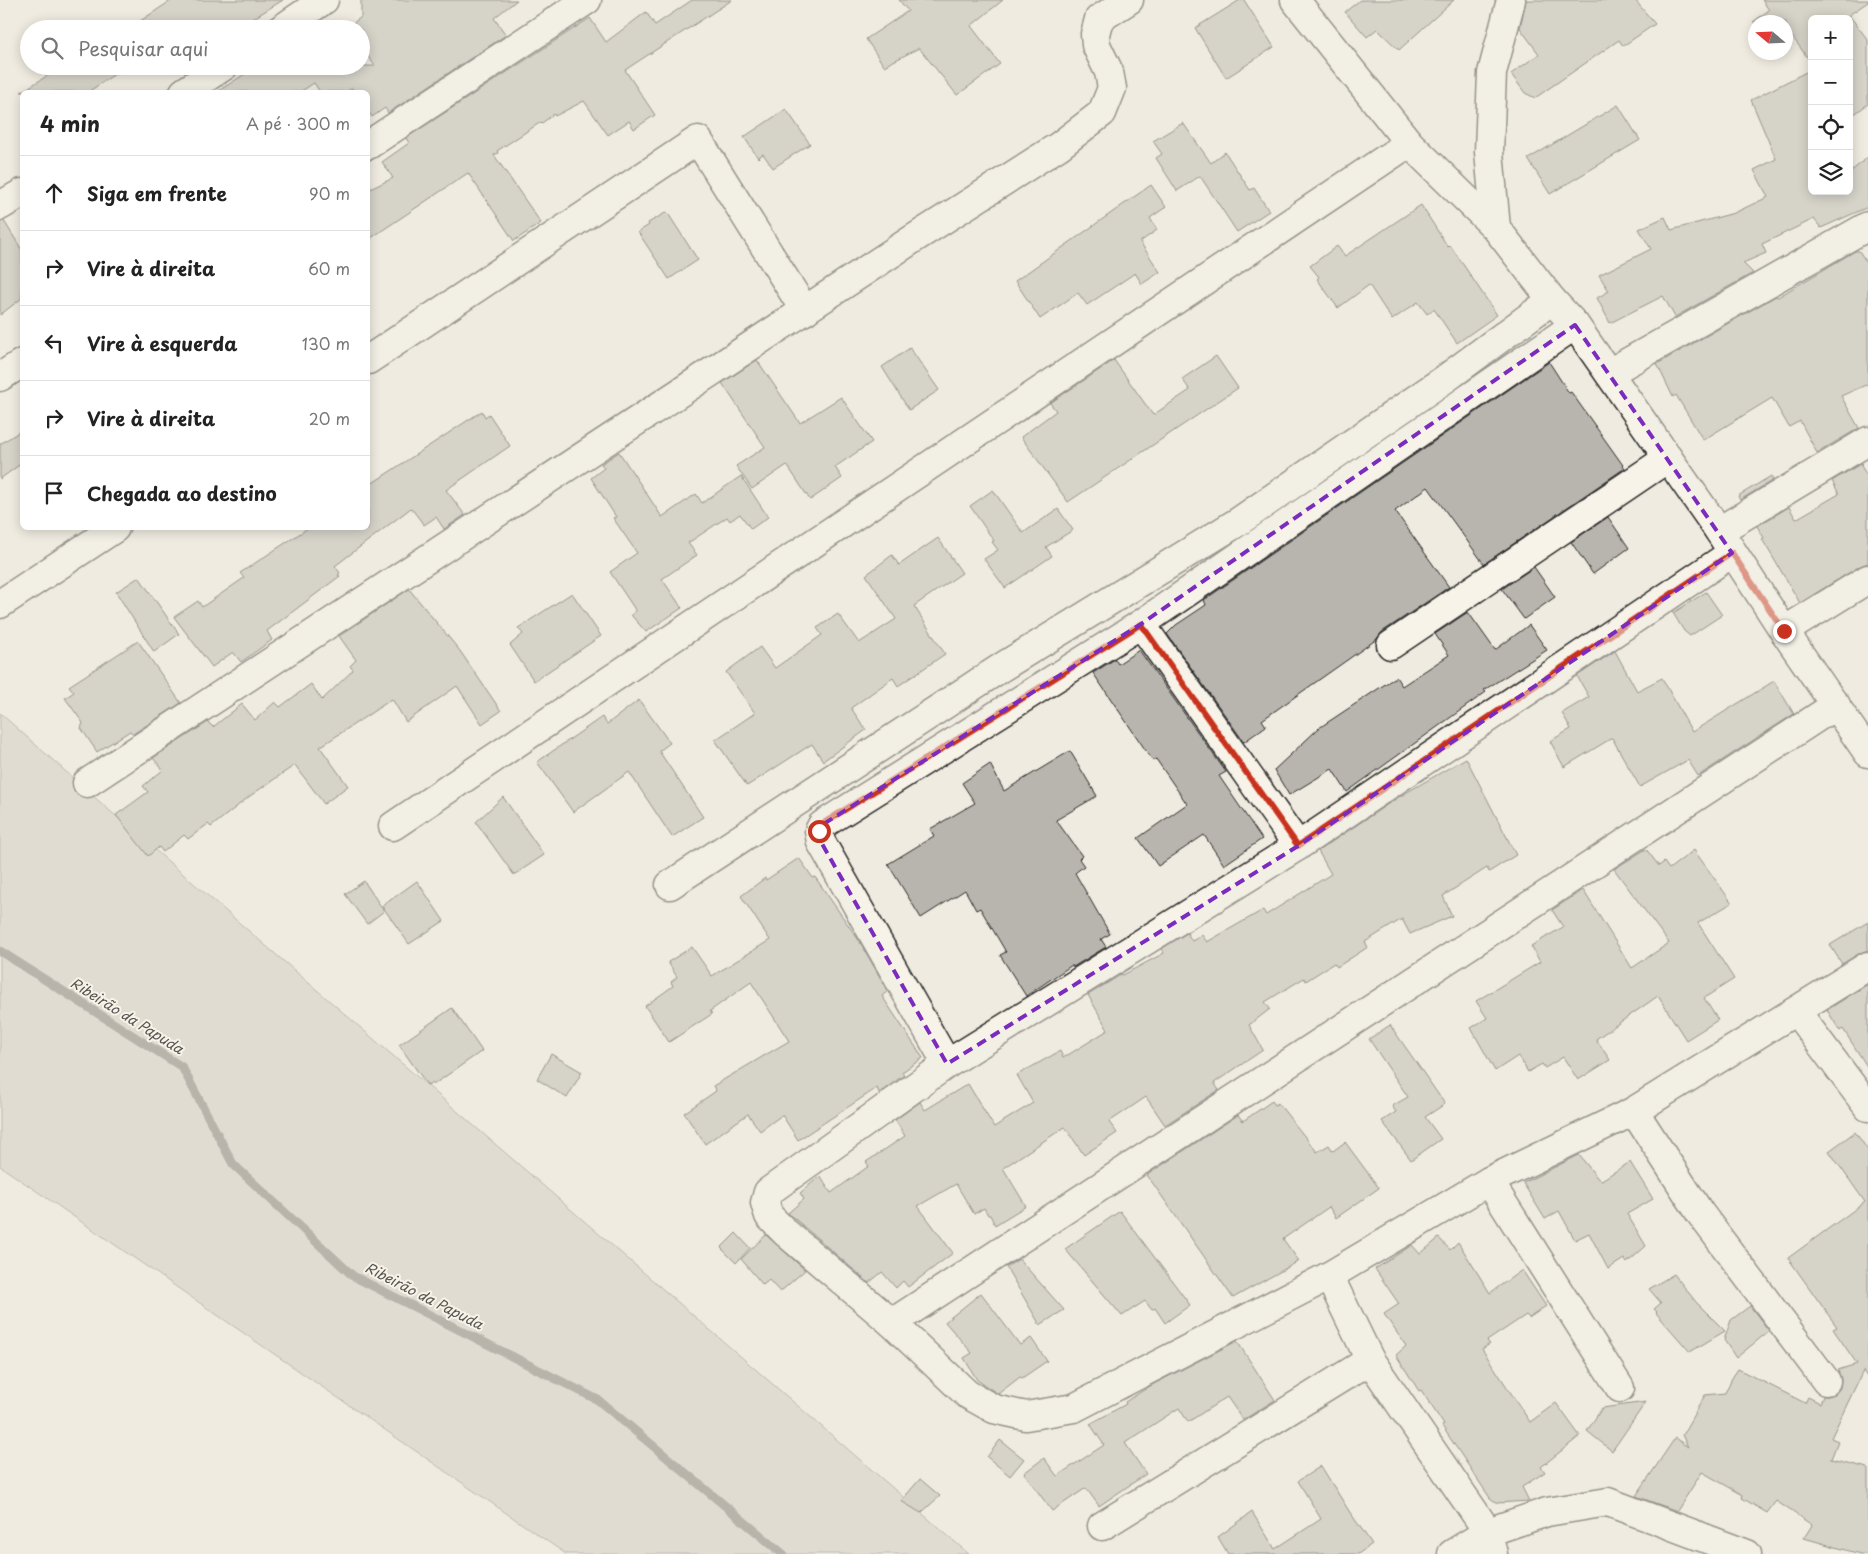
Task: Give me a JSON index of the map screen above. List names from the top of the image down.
{
  "water": ["Ribeirão da Papuda"],
  "north": "left",
  "page": {
    "map_buttons": ["+", "−"],
    "search": "Pesquisar aqui",
    "heading": ["4 min", "A pé · 300 m"],
    "list": [
      ["Siga em frente", "90 m"],
      ["Vire à direita", "60 m"],
      ["Vire à esquerda", "130 m"],
      ["Vire à direita", "20 m"],
      "Chegada ao destino"
    ]
  }
}
